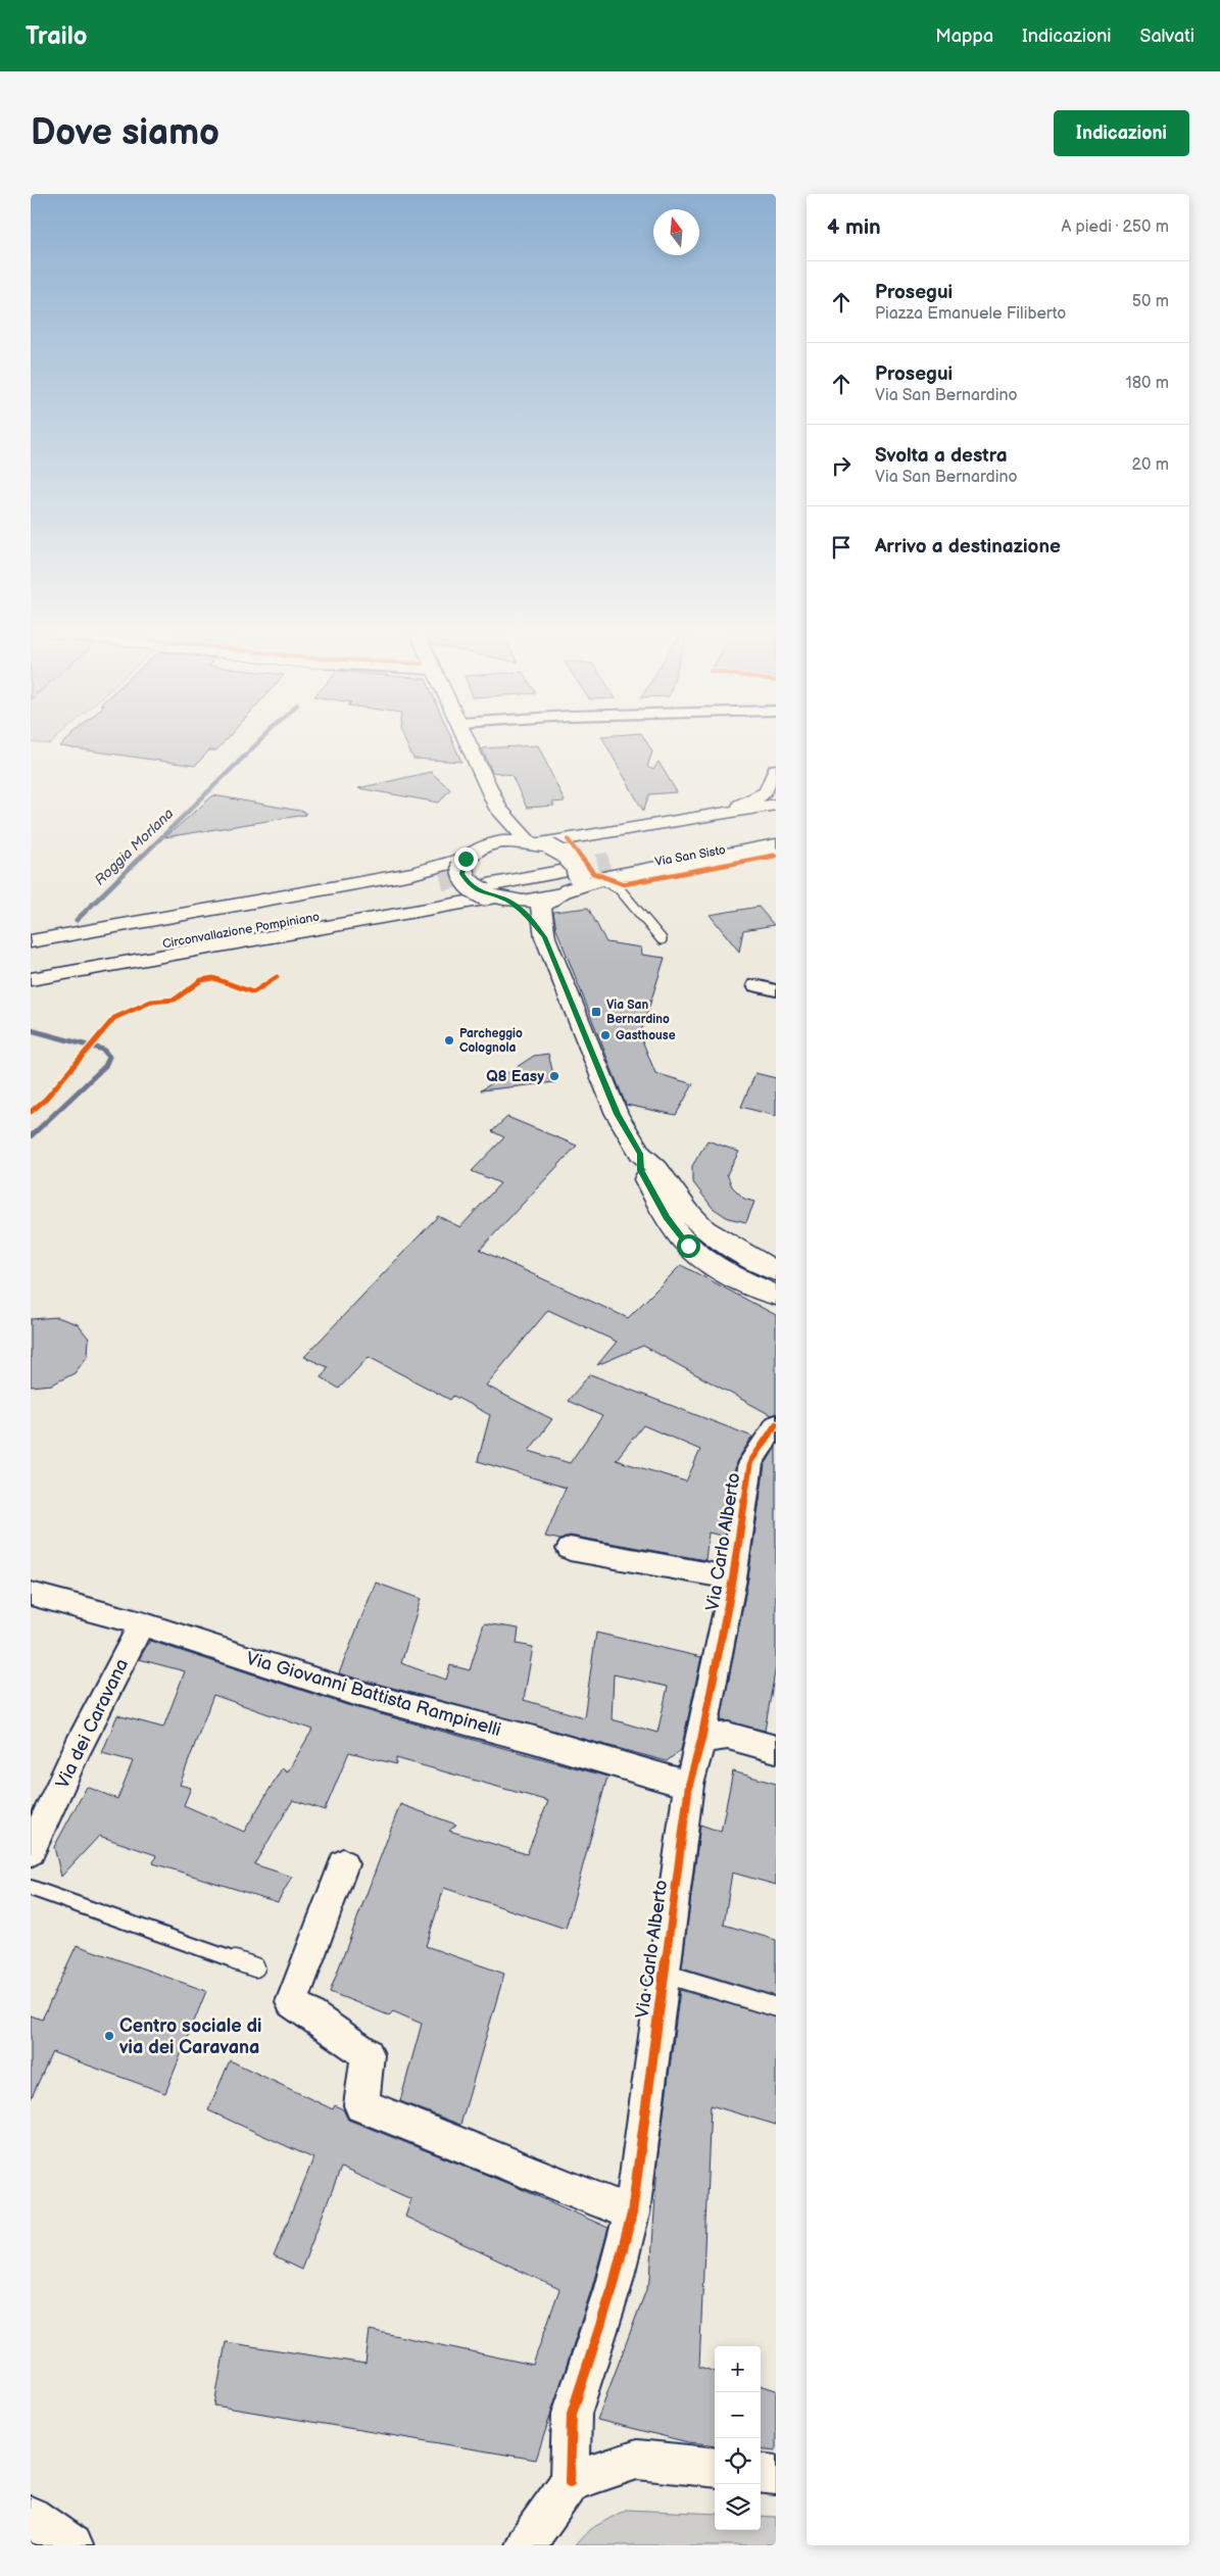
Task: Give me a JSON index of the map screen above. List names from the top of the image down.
{
  "streets": {
    "main road": ["Circonvallazione Pompiniano"],
    "street": ["Via Carlo Alberto", "Via Giovanni Battista Rampinelli", "Via dei Caravana"],
    "lane": ["Via San Sisto"]
  },
  "crossings": [
    ["Via Carlo Alberto", "Via Giovanni Battista Rampinelli"],
    ["Via Giovanni Battista Rampinelli", "Via dei Caravana"]
  ],
  "water": ["Roggia Morlana"],
  "places": {
    "transit": ["Via San Bernardino"],
    "other": [
      "Gasthouse",
      "Parcheggio Colognola",
      "Q8 Easy",
      "Centro sociale di via dei Caravana"
    ]
  },
  "north": "top",
  "page": {
    "header": "Trailo",
    "nav": ["Mappa", "Indicazioni", "Salvati"],
    "buttons": "Indicazioni",
    "title": "Dove siamo",
    "heading": ["4 min", "A piedi · 250 m"],
    "list": [
      ["Prosegui", "Piazza Emanuele Filiberto", "50 m"],
      ["Prosegui", "Via San Bernardino", "180 m"],
      ["Svolta a destra", "Via San Bernardino", "20 m"],
      "Arrivo a destinazione"
    ],
    "map_buttons": ["+", "−"]
  }
}
